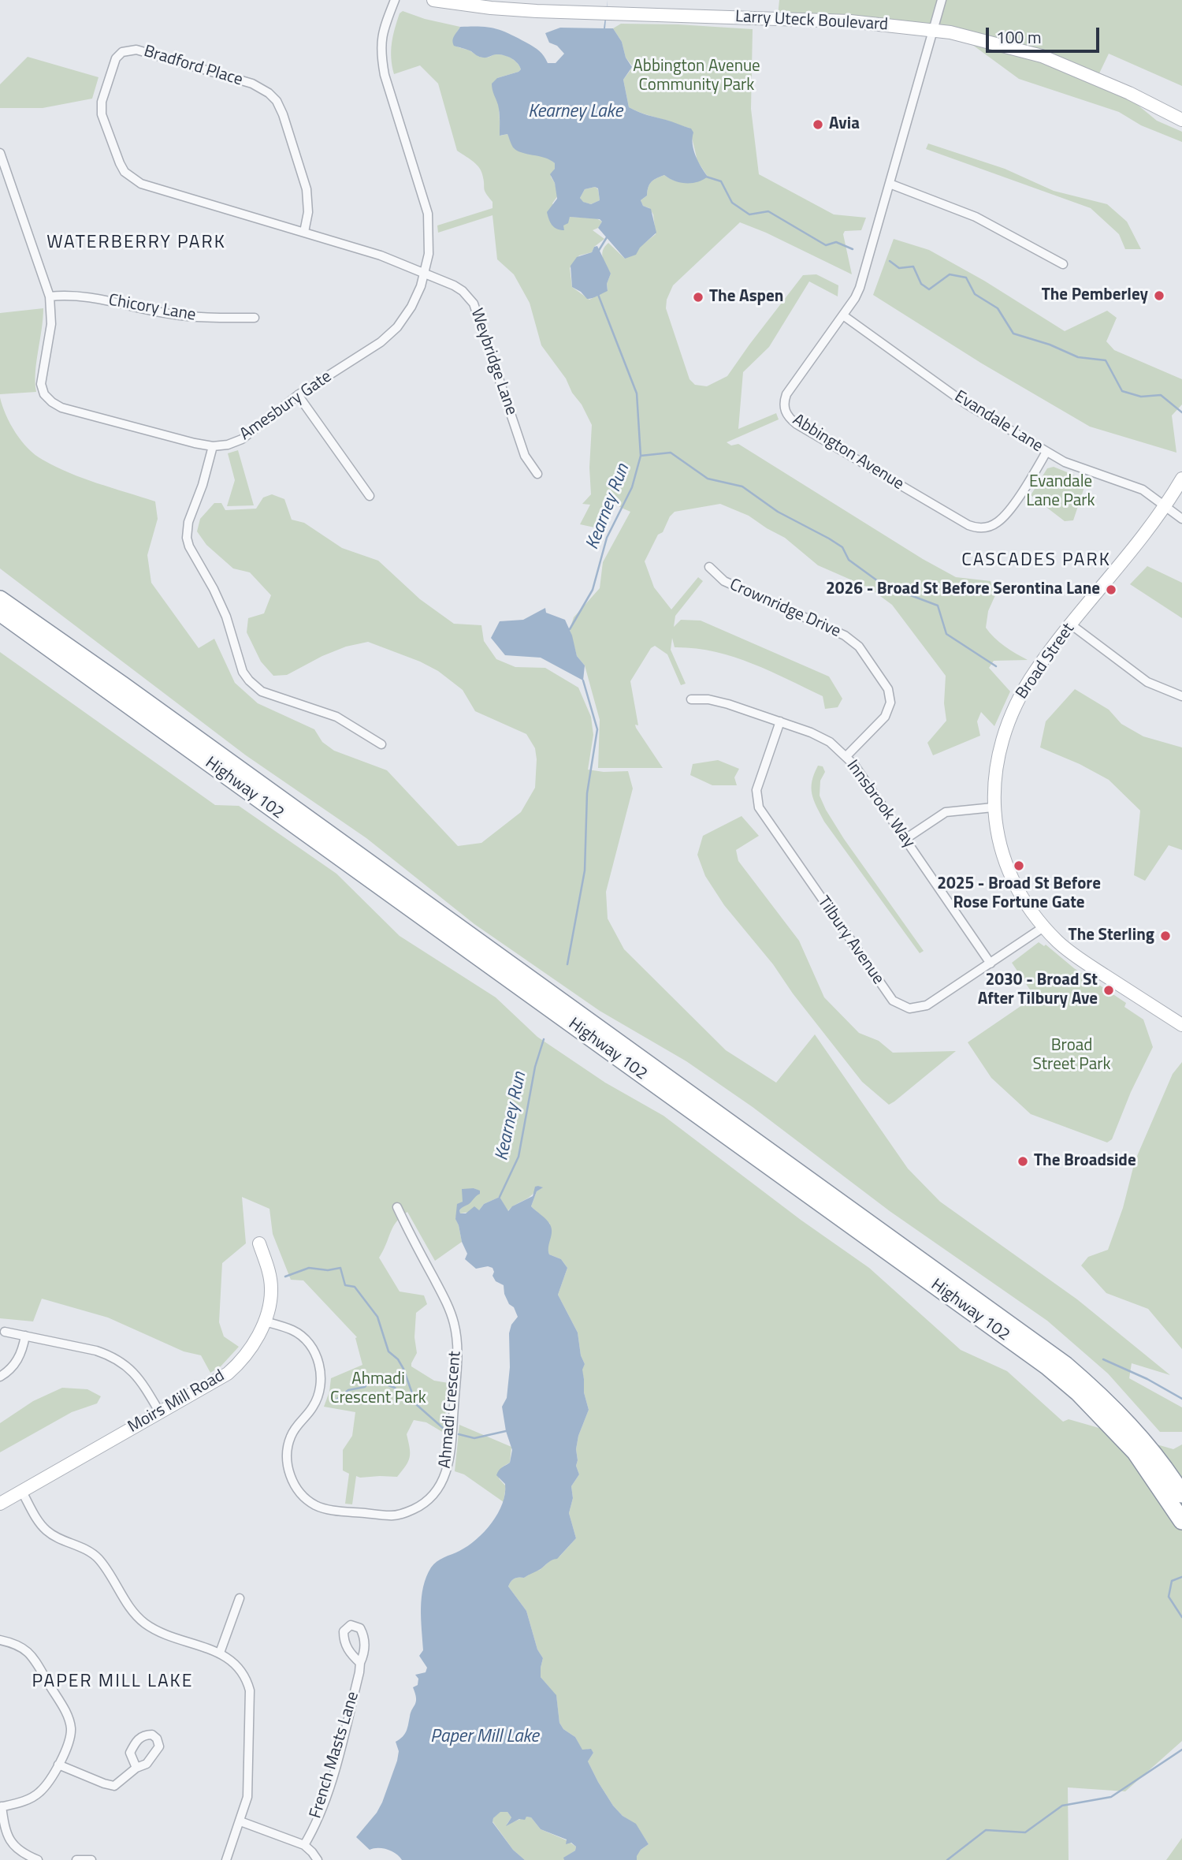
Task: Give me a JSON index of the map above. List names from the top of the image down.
{
  "streets": {
    "highway": ["Highway 102"],
    "street": [
      "Larry Uteck Boulevard",
      "Bradford Place",
      "Chicory Lane",
      "Weybridge Lane",
      "Amesbury Gate",
      "Evandale Lane",
      "Abbington Avenue",
      "Crownridge Drive",
      "Broad Street",
      "Innsbrook Way",
      "Tilbury Avenue",
      "Moirs Mill Road",
      "Ahmadi Crescent",
      "French Masts Lane"
    ]
  },
  "crossings": [
    ["Larry Uteck Boulevard", "Abbington Avenue"],
    ["Bradford Place", "Weybridge Lane"],
    ["Bradford Place", "Amesbury Gate"],
    ["Chicory Lane", "Amesbury Gate"],
    ["Weybridge Lane", "Amesbury Gate"],
    ["Evandale Lane", "Abbington Avenue"],
    ["Evandale Lane", "Broad Street"],
    ["Crownridge Drive", "Innsbrook Way"],
    ["Broad Street", "Tilbury Avenue"],
    ["Innsbrook Way", "Tilbury Avenue"],
    ["Moirs Mill Road", "Ahmadi Crescent"]
  ],
  "districts": ["WATERBERRY PARK", "CASCADES PARK", "PAPER MILL LAKE"],
  "water": ["Kearney Lake", "Kearney Run", "Paper Mill Lake"],
  "parks": [
    "Abbington Avenue Community Park",
    "Evandale Lane Park",
    "Broad Street Park",
    "Ahmadi Crescent Park"
  ],
  "places": [
    "Avia",
    "The Pemberley",
    "The Aspen",
    "2026 - Broad St Before Serontina Lane",
    "2025 - Broad St Before Rose Fortune Gate",
    "The Sterling",
    "2030 - Broad St After Tilbury Ave",
    "The Broadside"
  ],
  "scale_bar": "100 m"
}
